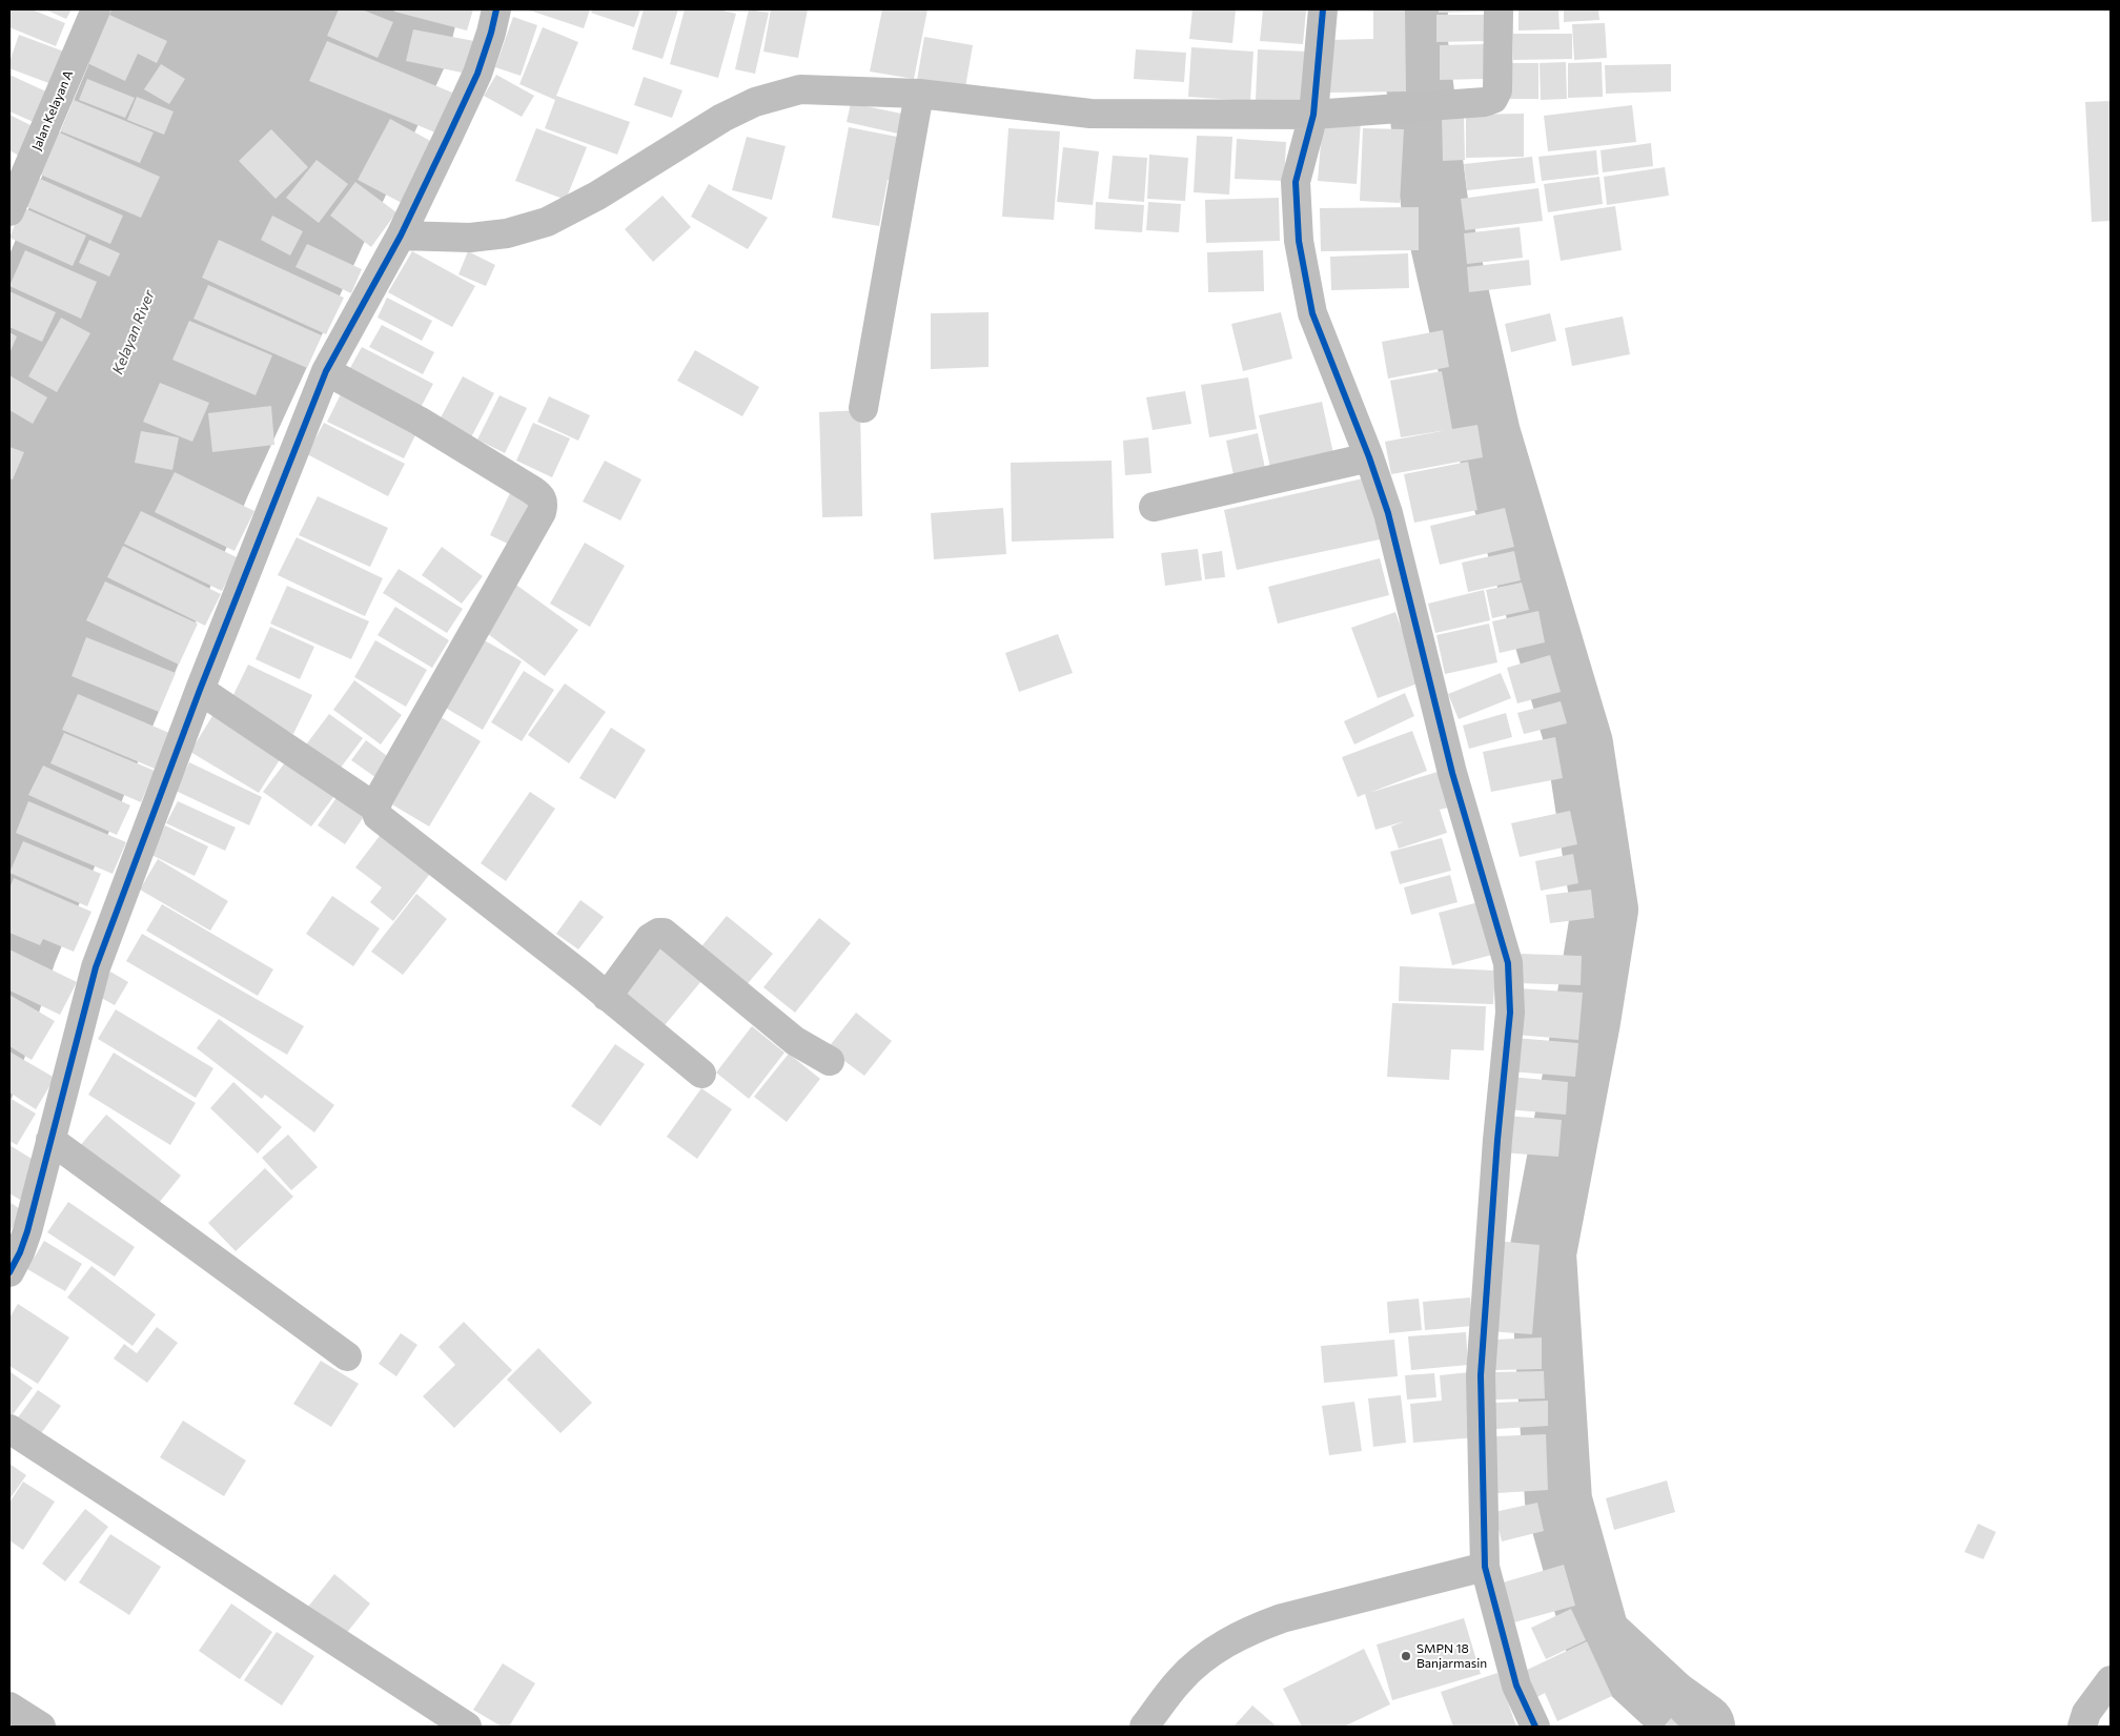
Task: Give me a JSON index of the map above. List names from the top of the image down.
{
  "streets": {
    "street": ["Jalan Kelayan A"]
  },
  "water": ["Kelayan River"],
  "places": ["SMPN 18 Banjarmasin"]
}
